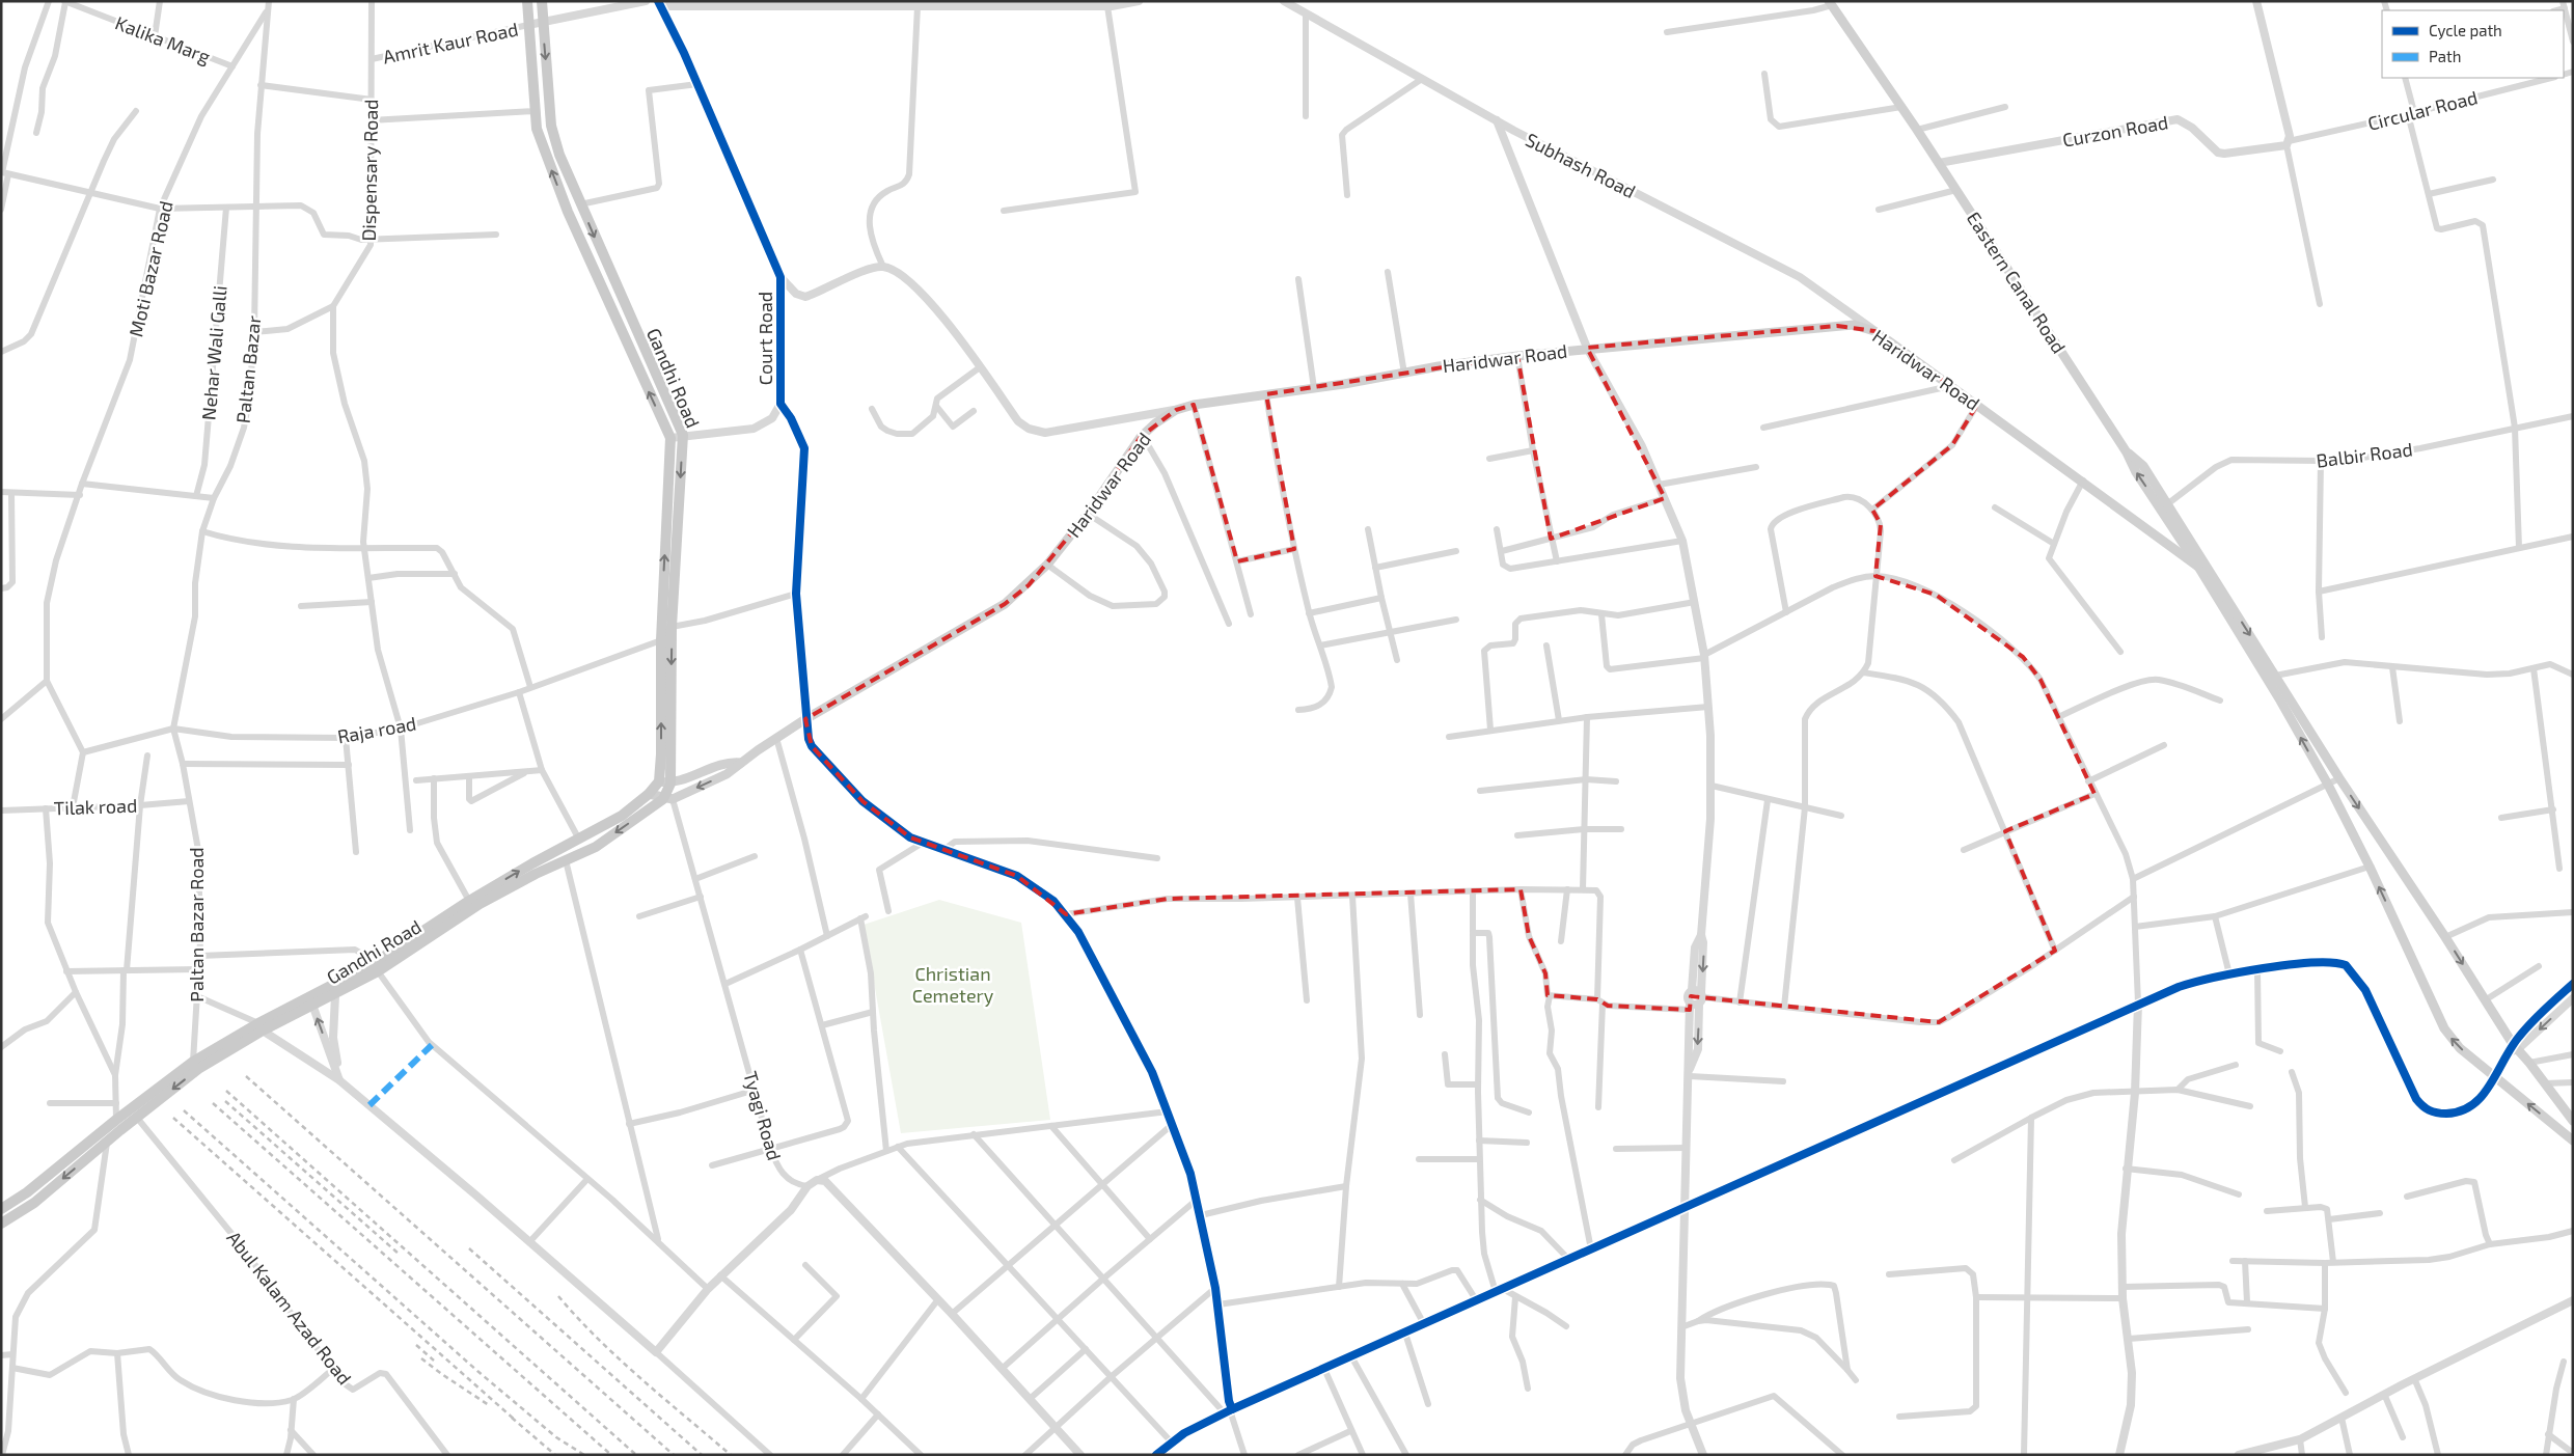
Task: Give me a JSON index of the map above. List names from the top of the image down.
{
  "streets": {
    "main road": ["Eastern Canal Road", "Haridwar Road", "Gandhi Road"],
    "street": [
      "Kalika Marg",
      "Amrit Kaur Road",
      "Circular Road",
      "Curzon Road",
      "Subhash Road",
      "Dispensary Road",
      "Moti Bazar Road",
      "Court Road",
      "Nehar Wali Galli",
      "Paltan Bazar",
      "Balbir Road",
      "Raja road",
      "Tilak road",
      "Paltan Bazar Road",
      "Tyagi Road",
      "Abul Kalam Azad Road"
    ]
  },
  "crossings": [
    ["Kalika Marg", "Moti Bazar Road"],
    ["Amrit Kaur Road", "Dispensary Road"],
    ["Amrit Kaur Road", "Gandhi Road"],
    ["Circular Road", "Curzon Road"],
    ["Curzon Road", "Eastern Canal Road"],
    ["Subhash Road", "Haridwar Road"],
    ["Moti Bazar Road", "Paltan Bazar"],
    ["Eastern Canal Road", "Haridwar Road"],
    ["Court Road", "Haridwar Road"],
    ["Haridwar Road", "Gandhi Road"],
    ["Haridwar Road", "Tyagi Road"],
    ["Paltan Bazar", "Raja road"],
    ["Paltan Bazar", "Paltan Bazar Road"],
    ["Gandhi Road", "Raja road"],
    ["Gandhi Road", "Paltan Bazar Road"],
    ["Gandhi Road", "Tyagi Road"],
    ["Gandhi Road", "Abul Kalam Azad Road"],
    ["Raja road", "Paltan Bazar Road"],
    ["Tilak road", "Paltan Bazar Road"]
  ],
  "parks": ["Christian Cemetery"],
  "legend": ["Cycle path", "Path"]
}
